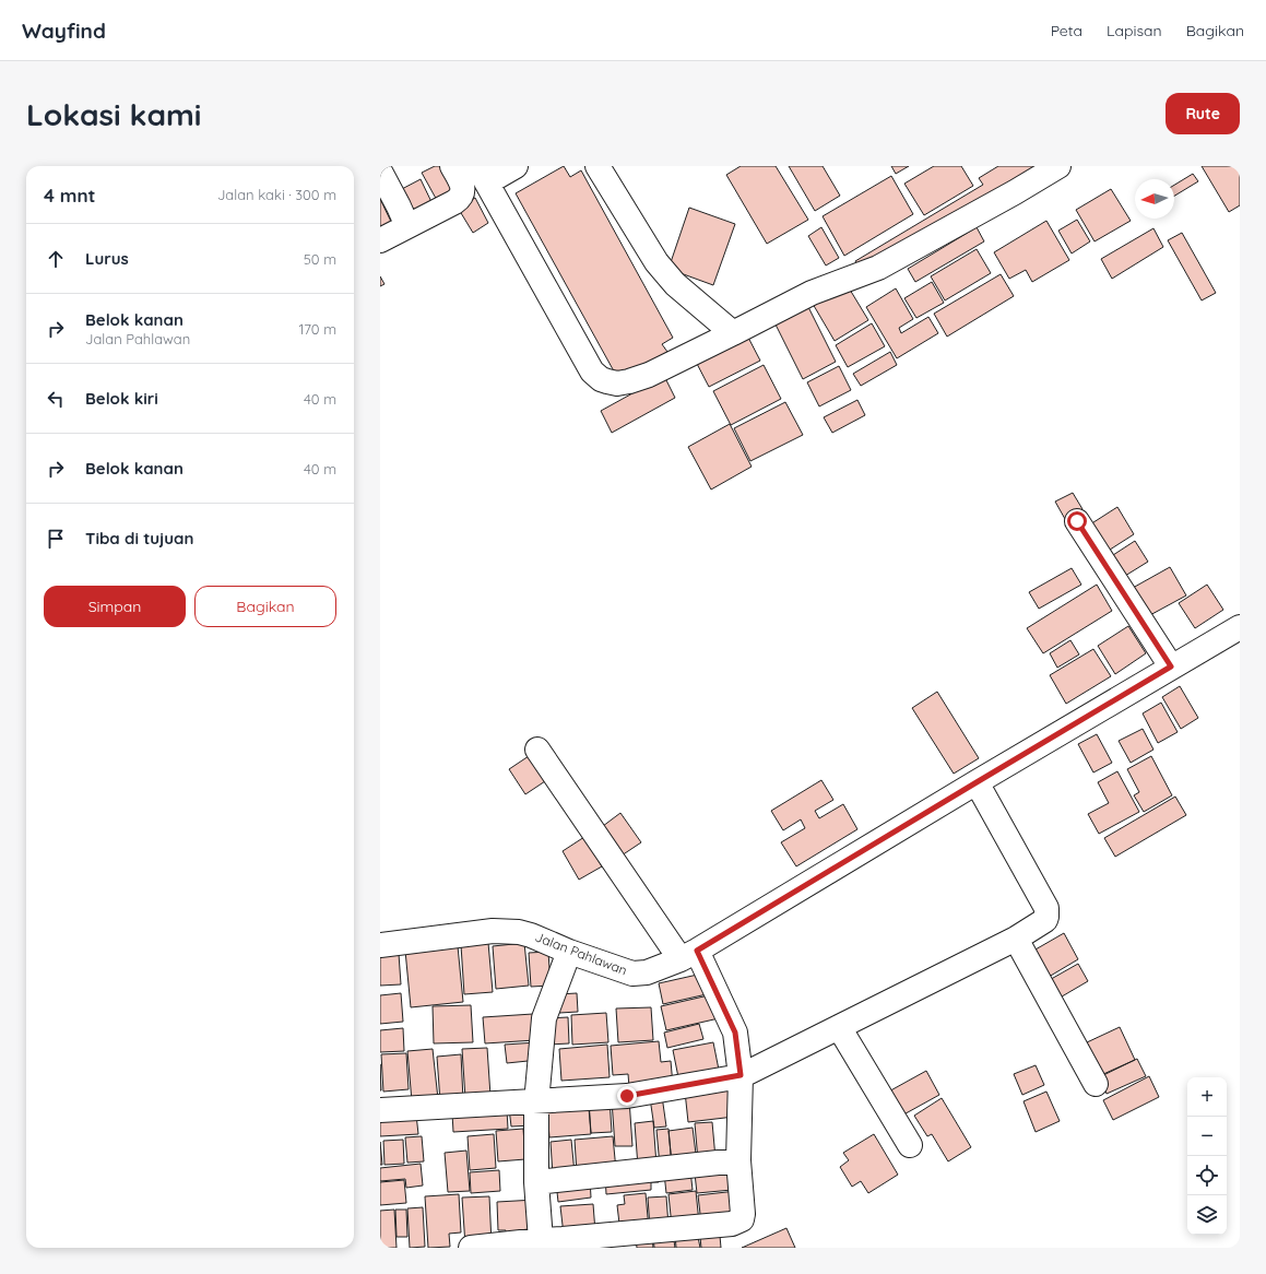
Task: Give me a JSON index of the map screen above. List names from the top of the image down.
{
  "streets": {
    "street": ["Jalan Pahlawan"]
  },
  "north": "left",
  "page": {
    "header": "Wayfind",
    "nav": ["Peta", "Lapisan", "Bagikan"],
    "buttons": [
      "Rute",
      ["Simpan", "Bagikan"]
    ],
    "title": "Lokasi kami",
    "heading": ["4 mnt", "Jalan kaki · 300 m"],
    "list": [
      ["Lurus", "50 m"],
      ["Belok kanan", "Jalan Pahlawan", "170 m"],
      ["Belok kiri", "40 m"],
      ["Belok kanan", "40 m"],
      "Tiba di tujuan"
    ],
    "map_buttons": ["+", "−"]
  }
}
